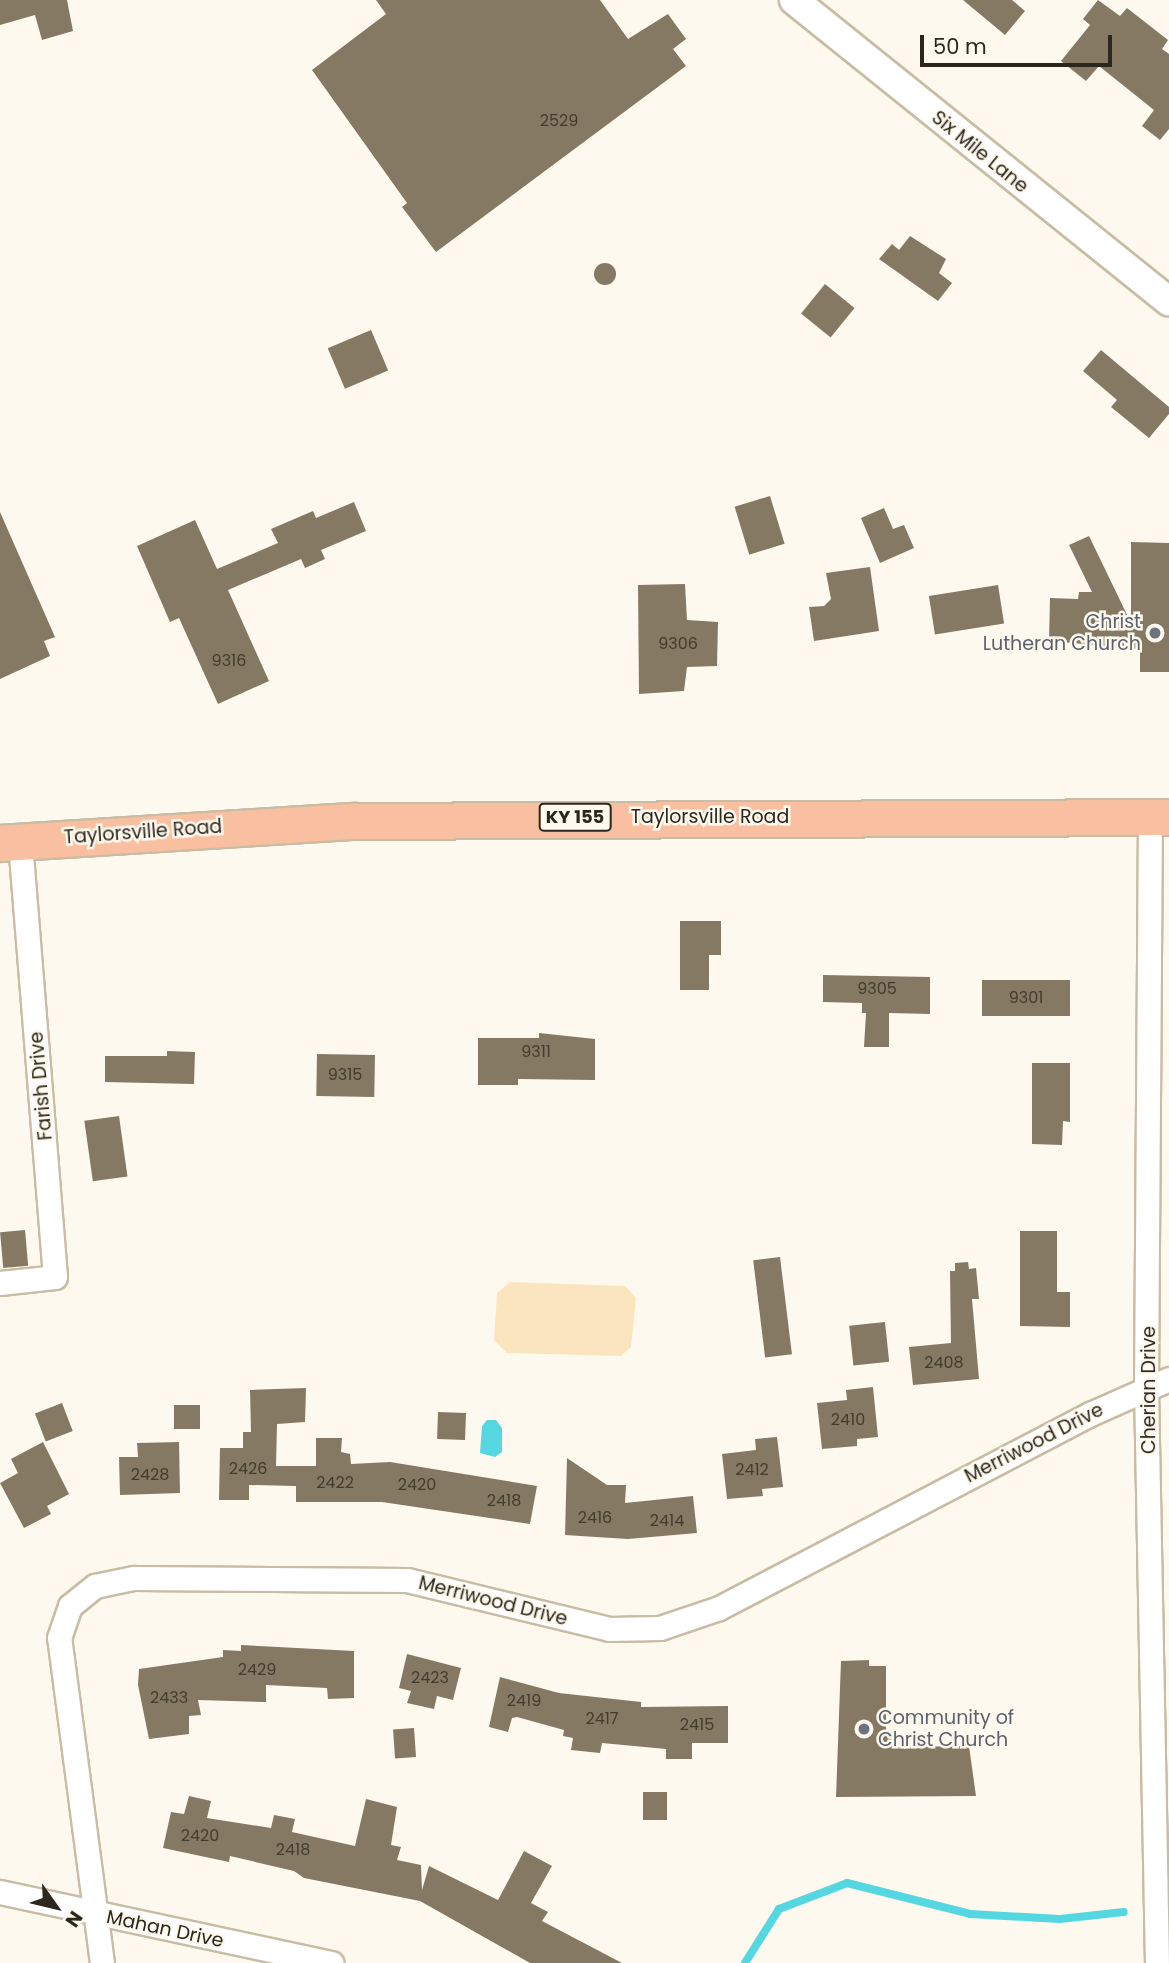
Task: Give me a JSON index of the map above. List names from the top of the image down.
{
  "streets": {
    "main road": ["KY 155", "Taylorsville Road"],
    "street": [
      "Six Mile Lane",
      "Farish Drive",
      "Cherian Drive",
      "Merriwood Drive",
      "Mahan Drive"
    ]
  },
  "crossings": [
    ["Taylorsville Road", "Farish Drive"],
    ["Taylorsville Road", "Cherian Drive"],
    ["Cherian Drive", "Merriwood Drive"],
    ["Merriwood Drive", "Mahan Drive"]
  ],
  "places": ["Christ Lutheran Church", "Community of Christ Church"],
  "house_numbers": [
    "2529",
    "9306",
    "9316",
    "9305",
    "9301",
    "9311",
    "9315",
    "2408",
    "2410",
    "2426",
    "2412",
    "2428",
    "2422",
    "2420",
    "2418",
    "2416",
    "2414",
    "2429",
    "2423",
    "2433",
    "2419",
    "2417",
    "2415",
    "2420",
    "2418"
  ],
  "scale_bar": "50 m",
  "north": "bottom right"
}
